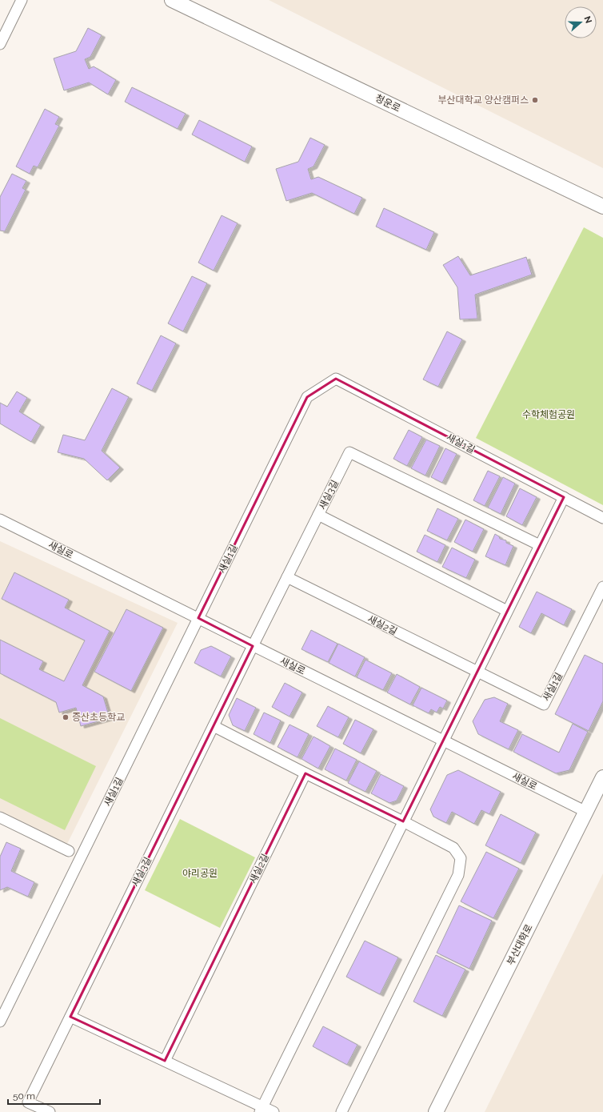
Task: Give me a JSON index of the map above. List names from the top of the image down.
{
  "streets": {
    "street": [
      "청운로",
      "새실1길",
      "새실3길",
      "새실로",
      "새실2길",
      "부산대학로"
    ]
  },
  "crossings": [
    ["새실1길", "새실로"],
    ["새실1길", "새실2길"],
    ["새실3길", "새실로"],
    ["새실3길", "새실2길"],
    ["새실로", "부산대학로"]
  ],
  "parks": ["수학체험공원", "야리공원"],
  "places": ["부산대학교 양산캠퍼스", "증산초등학교"],
  "scale_bar": "50 m",
  "north": "right"
}
